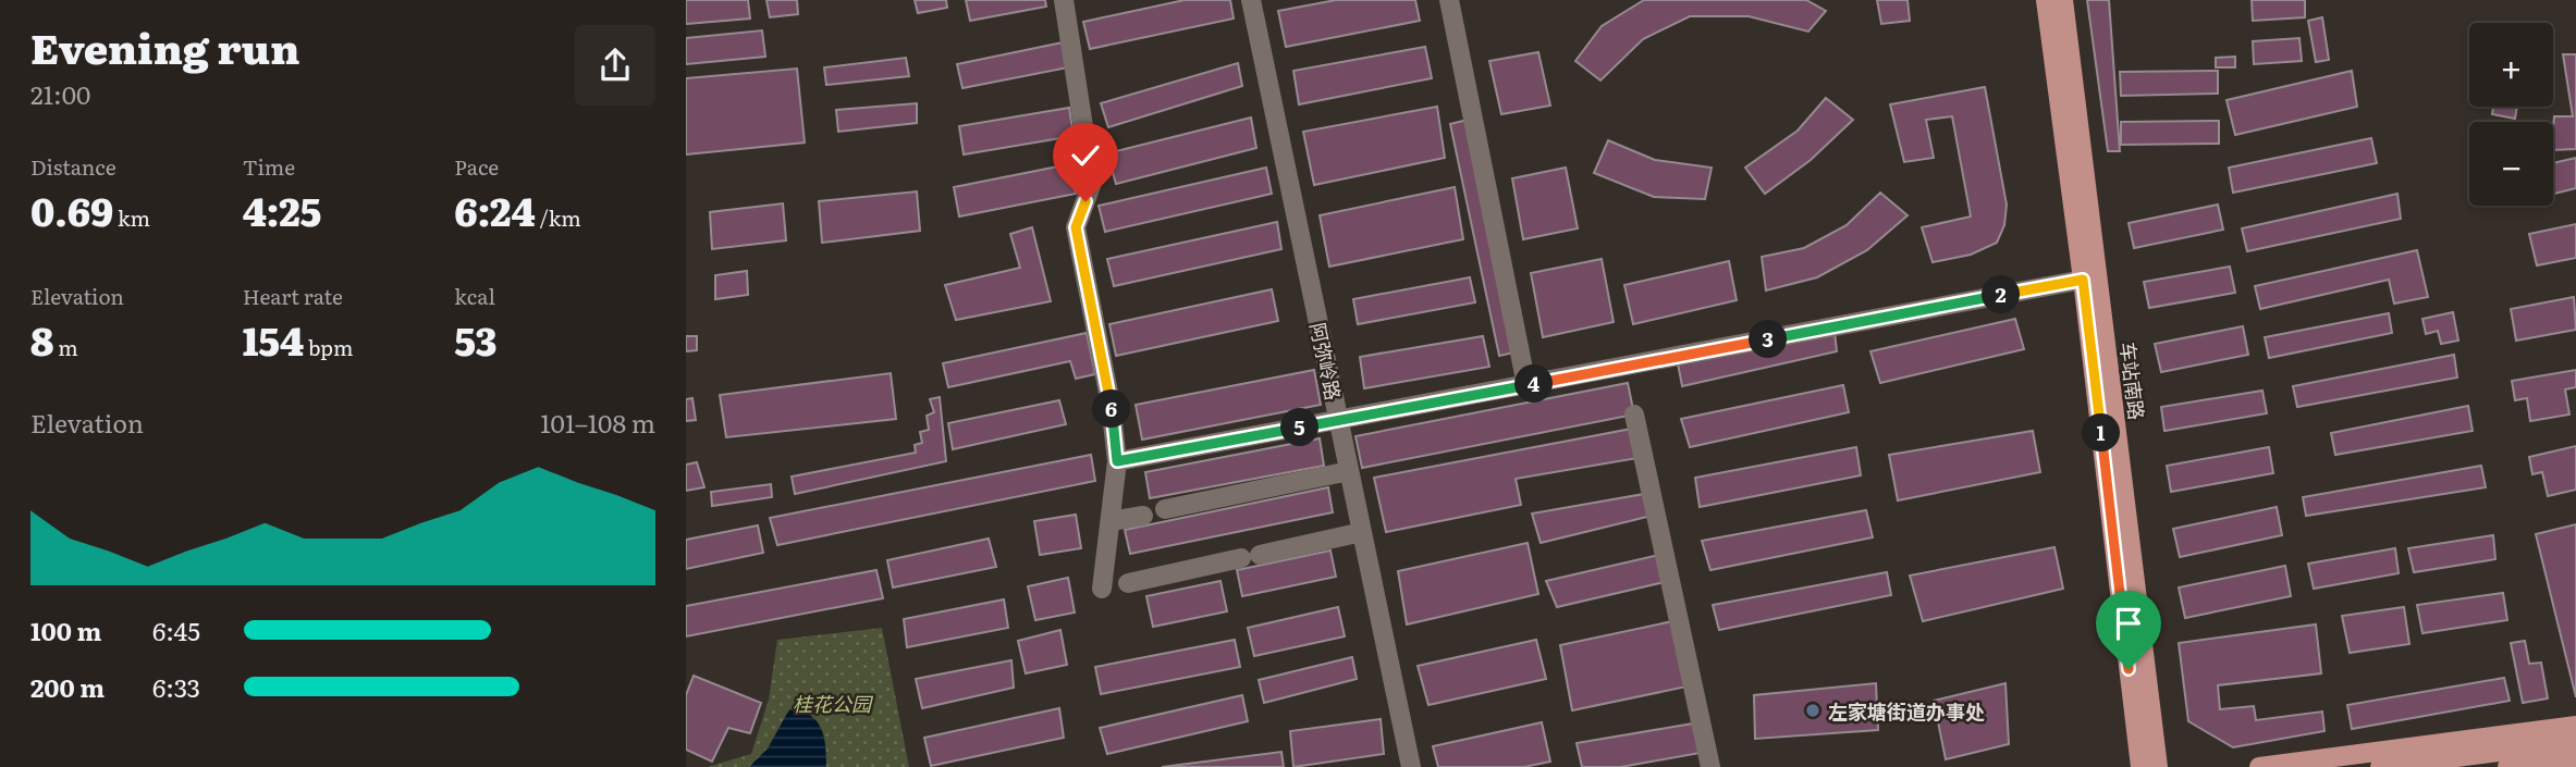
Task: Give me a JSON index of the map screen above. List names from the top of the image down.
{
  "streets": {
    "main road": ["车站南路"],
    "street": ["阿弥岭路"]
  },
  "parks": ["桂花公园"],
  "places": ["左家塘街道办事处"],
  "page": {
    "heading": ["Evening run", "21:00"],
    "map_buttons": ["+", "−"],
    "stats": [
      ["Distance", "0.69 km"],
      ["Time", "4:25"],
      ["Pace", "6:24 /km"],
      ["Elevation", "8 m"],
      ["Heart rate", "154 bpm"],
      ["kcal", "53"]
    ],
    "pins": [
      "2",
      "3",
      "4",
      "6",
      "5",
      "1"
    ],
    "chart": ["Elevation", "101–108 m"],
    "list": [
      {
        "name": "100 m",
        "note": "6:45"
      },
      {
        "name": "200 m",
        "note": "6:33"
      }
    ]
  }
}
